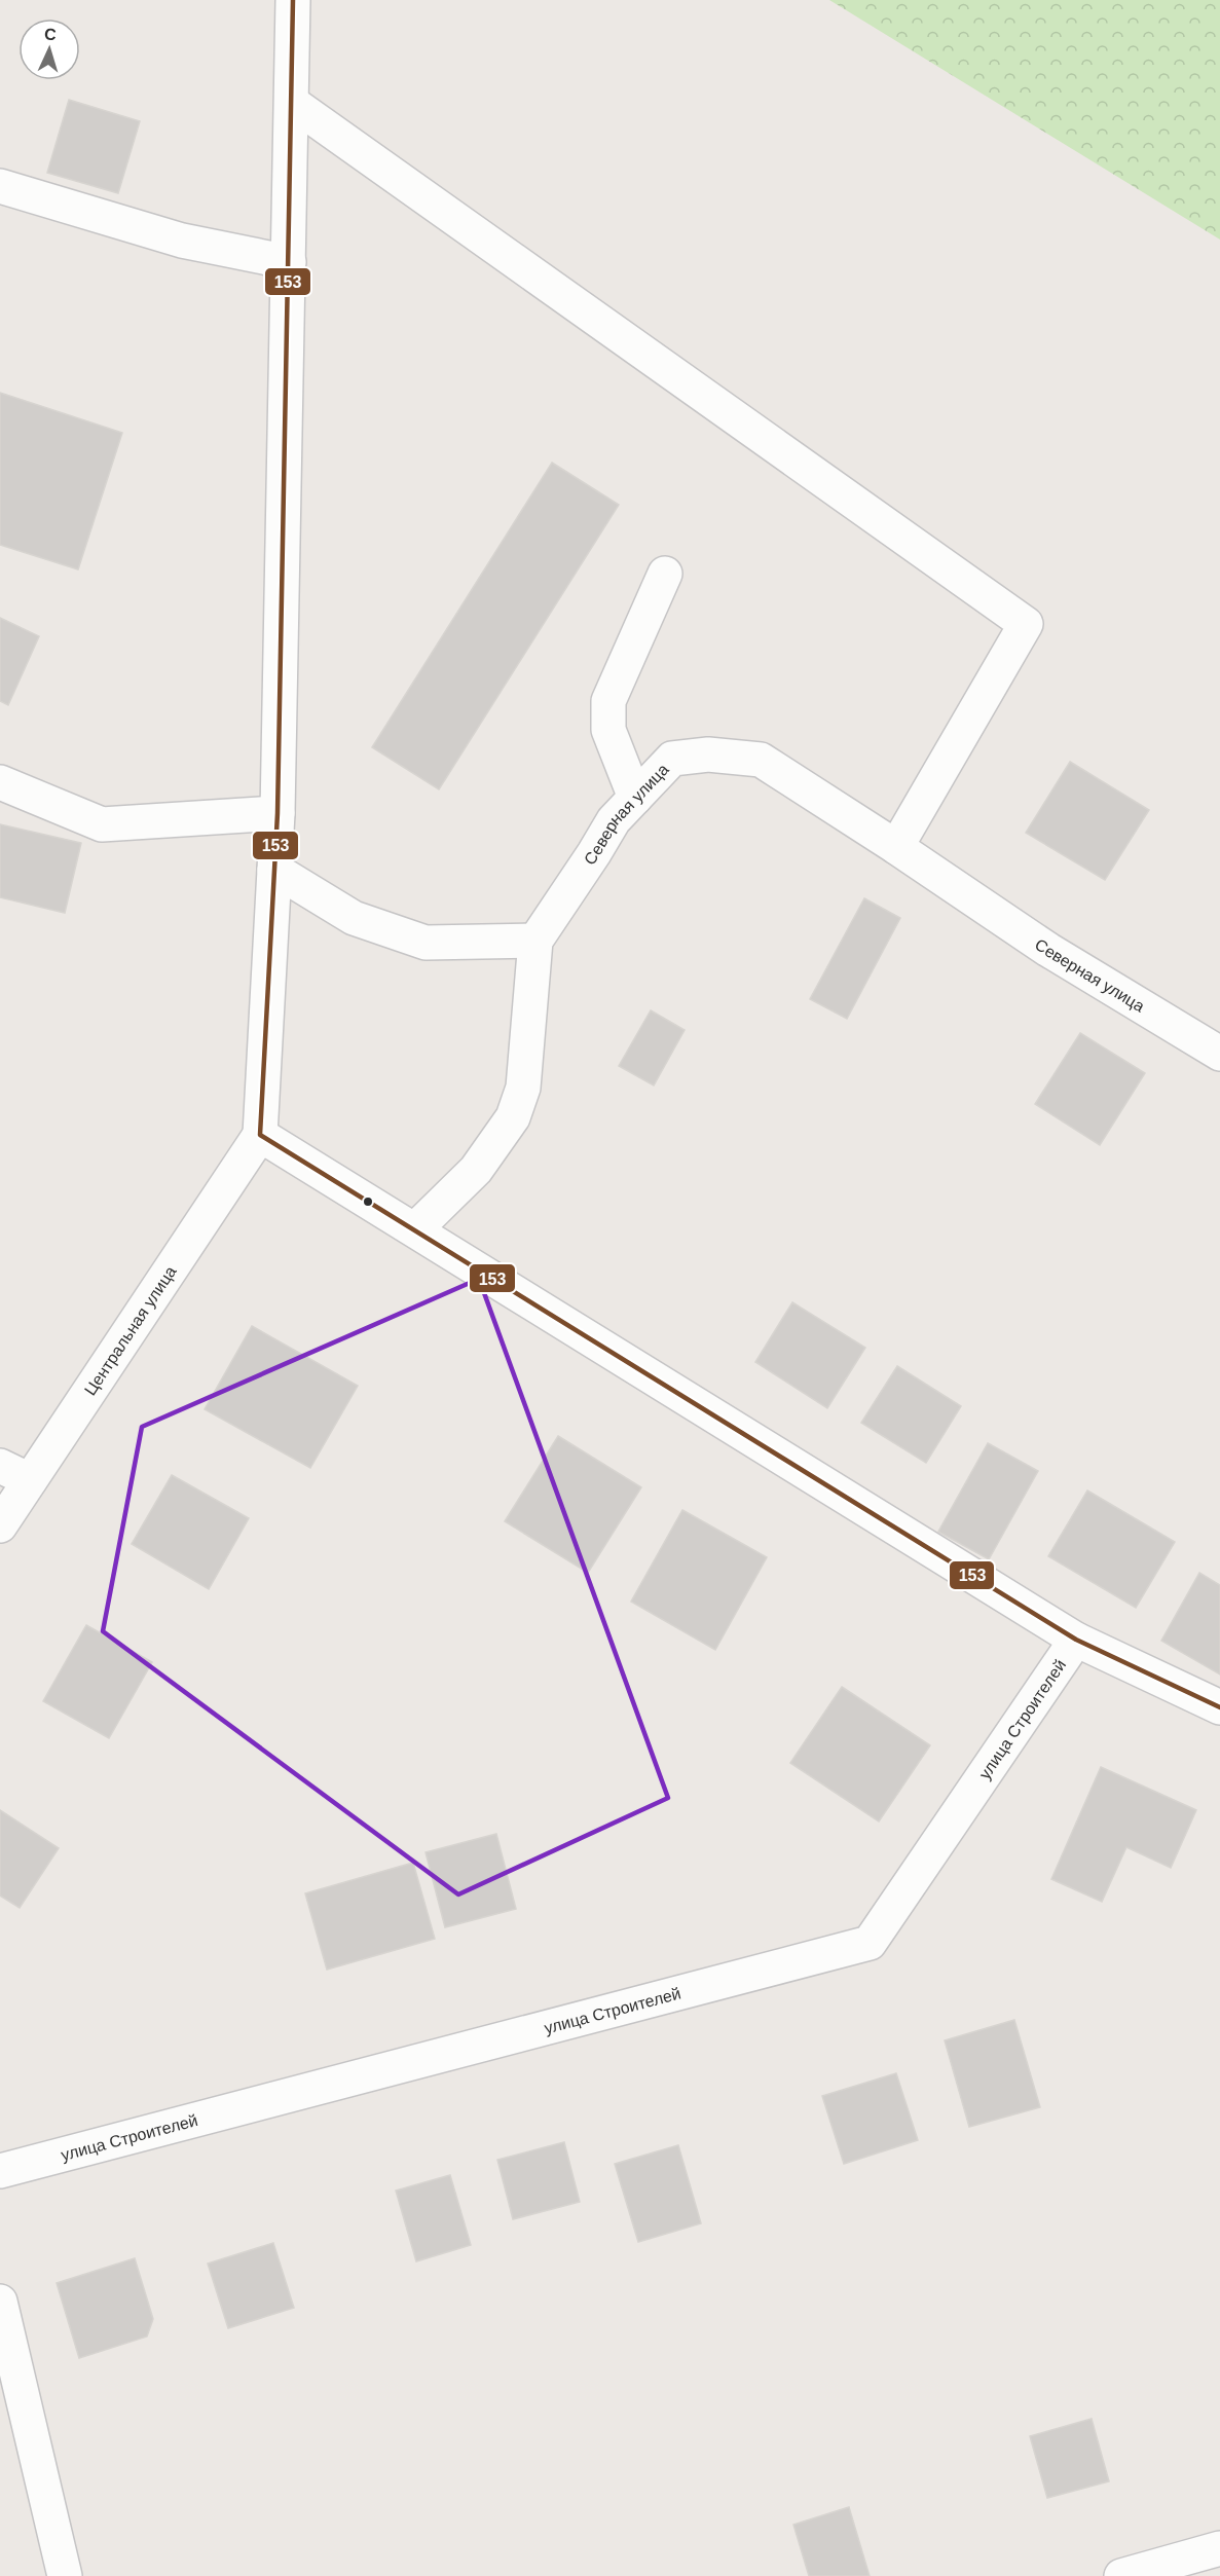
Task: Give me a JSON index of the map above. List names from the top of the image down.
{
  "streets": {
    "street": ["Северная улица", "Центральная улица", "улица Строителей"]
  },
  "lines": ["transit line 153"],
  "north": "top"
}
